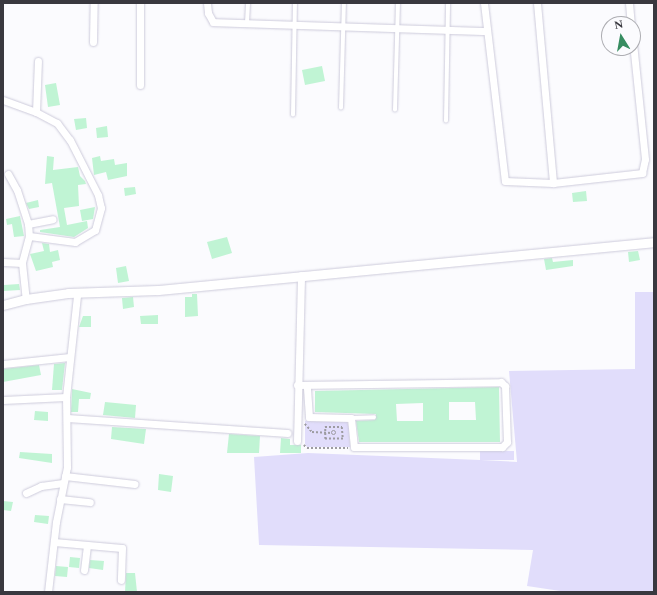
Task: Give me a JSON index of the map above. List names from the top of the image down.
{
  "north": "top"
}
